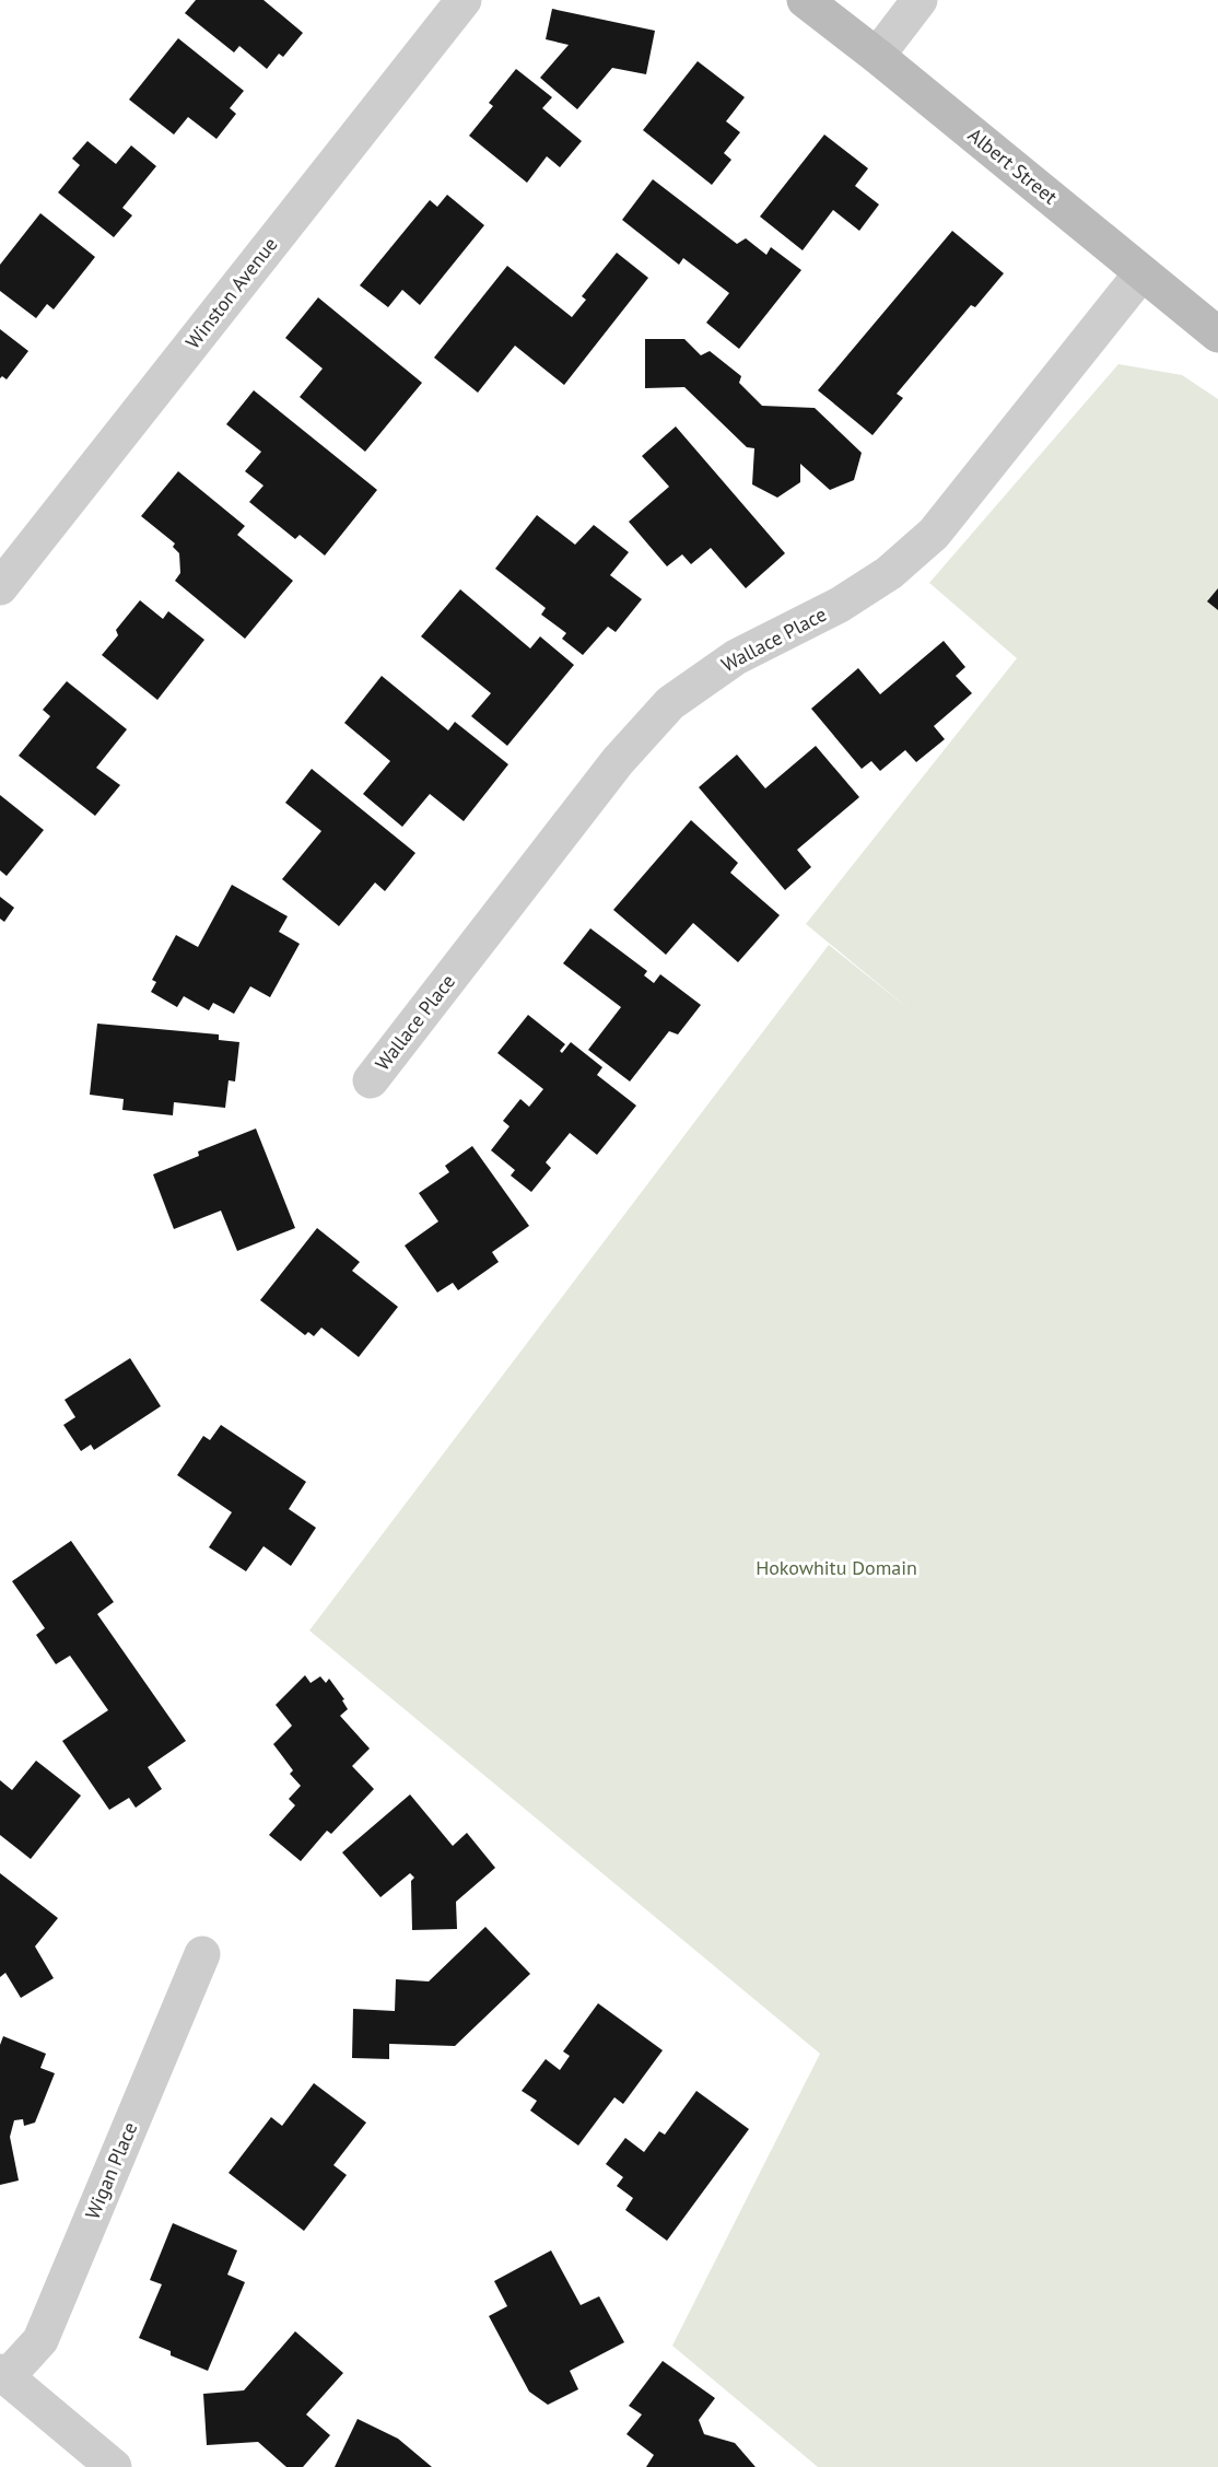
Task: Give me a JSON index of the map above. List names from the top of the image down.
{
  "streets": {
    "main road": ["Albert Street"],
    "street": ["Winston Avenue", "Wallace Place", "Wigan Place"]
  },
  "crossings": [
    ["Albert Street", "Wallace Place"]
  ],
  "parks": ["Hokowhitu Domain"]
}
